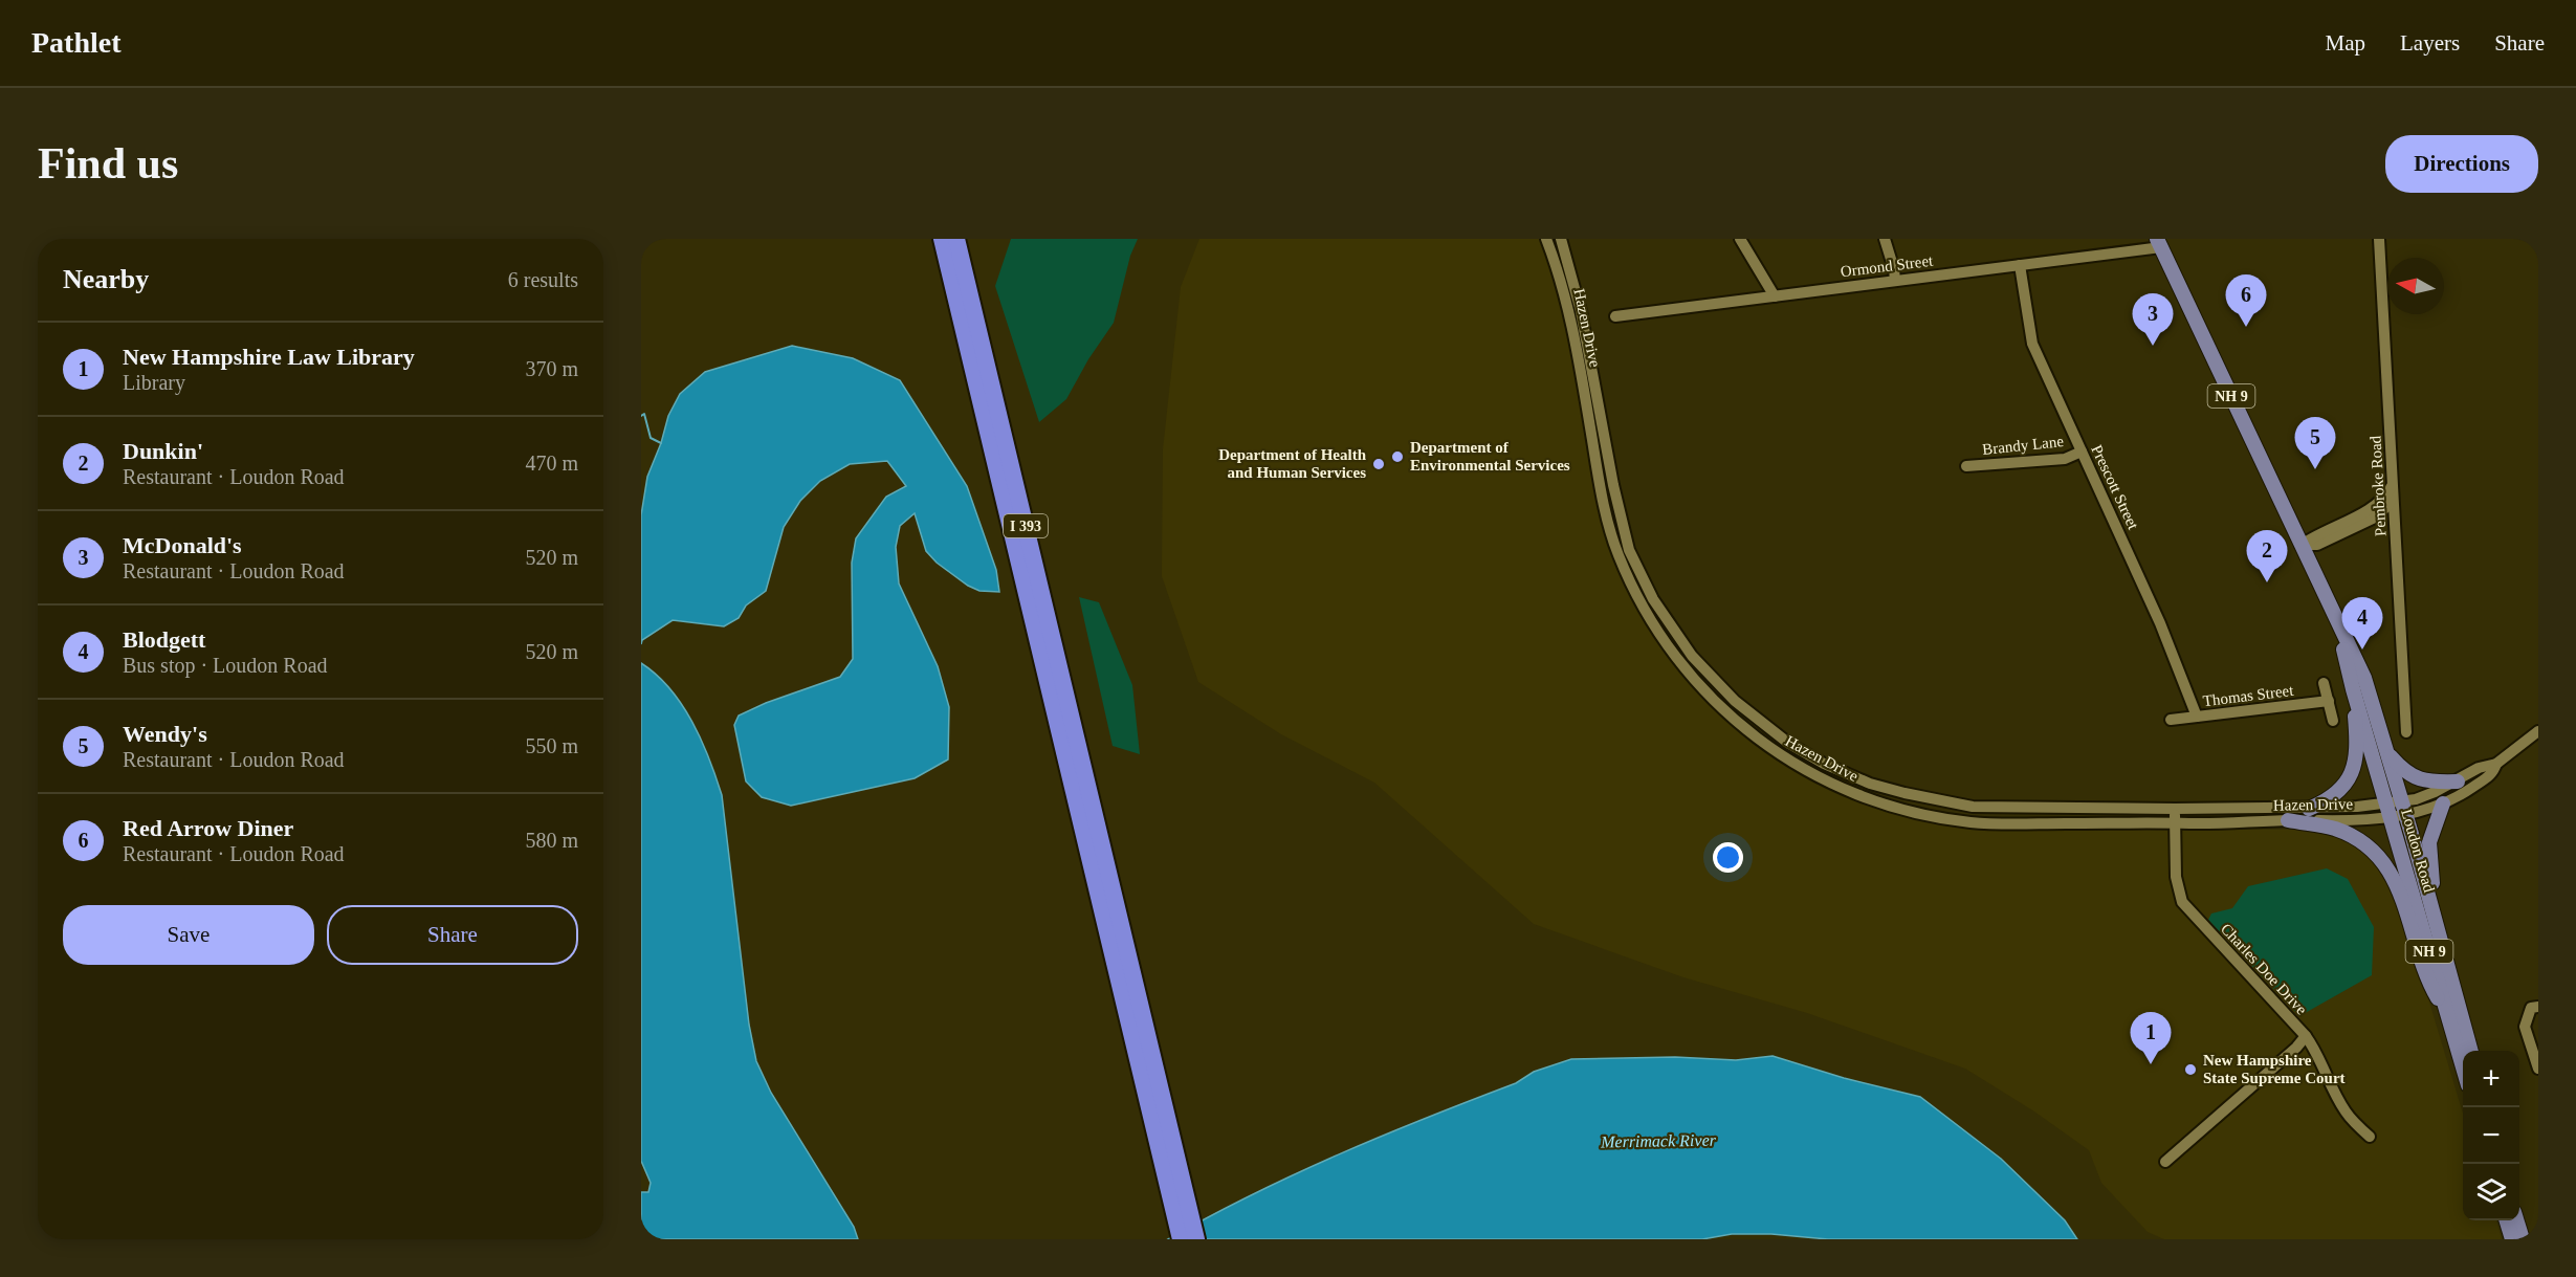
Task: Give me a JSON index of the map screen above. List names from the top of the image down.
{
  "streets": {
    "highway": ["I 393"],
    "main road": ["NH 9", "Loudon Road"],
    "street": [
      "Ormond Street",
      "Hazen Drive",
      "Brandy Lane",
      "Pembroke Road",
      "Prescott Street",
      "Thomas Street",
      "Charles Doe Drive"
    ]
  },
  "crossings": [
    ["Ormond Street", "Prescott Street"],
    ["Ormond Street", "Loudon Road"],
    ["Hazen Drive", "Loudon Road"],
    ["Hazen Drive", "Charles Doe Drive"],
    ["Brandy Lane", "Prescott Street"],
    ["Prescott Street", "Thomas Street"]
  ],
  "water": ["Merrimack River"],
  "places": ["Department of Environmental Services", "Department of Health and Human Services", "New Hampshire State Supreme Court"],
  "north": "left",
  "page": {
    "header": "Pathlet",
    "nav": ["Map", "Layers", "Share"],
    "buttons": [
      "Directions",
      ["Save", "Share"]
    ],
    "title": "Find us",
    "heading": ["Nearby", "6 results"],
    "pins": [
      "6",
      "3",
      "5",
      "2",
      "4",
      "1"
    ],
    "list": [
      {
        "mark": "1",
        "name": "New Hampshire Law Library",
        "note": "Library",
        "value": "370 m"
      },
      {
        "mark": "2",
        "name": "Dunkin'",
        "note": "Restaurant · Loudon Road",
        "value": "470 m"
      },
      {
        "mark": "3",
        "name": "McDonald's",
        "note": "Restaurant · Loudon Road",
        "value": "520 m"
      },
      {
        "mark": "4",
        "name": "Blodgett",
        "note": "Bus stop · Loudon Road",
        "value": "520 m"
      },
      {
        "mark": "5",
        "name": "Wendy's",
        "note": "Restaurant · Loudon Road",
        "value": "550 m"
      },
      {
        "mark": "6",
        "name": "Red Arrow Diner",
        "note": "Restaurant · Loudon Road",
        "value": "580 m"
      }
    ],
    "map_buttons": ["+", "−"]
  }
}
